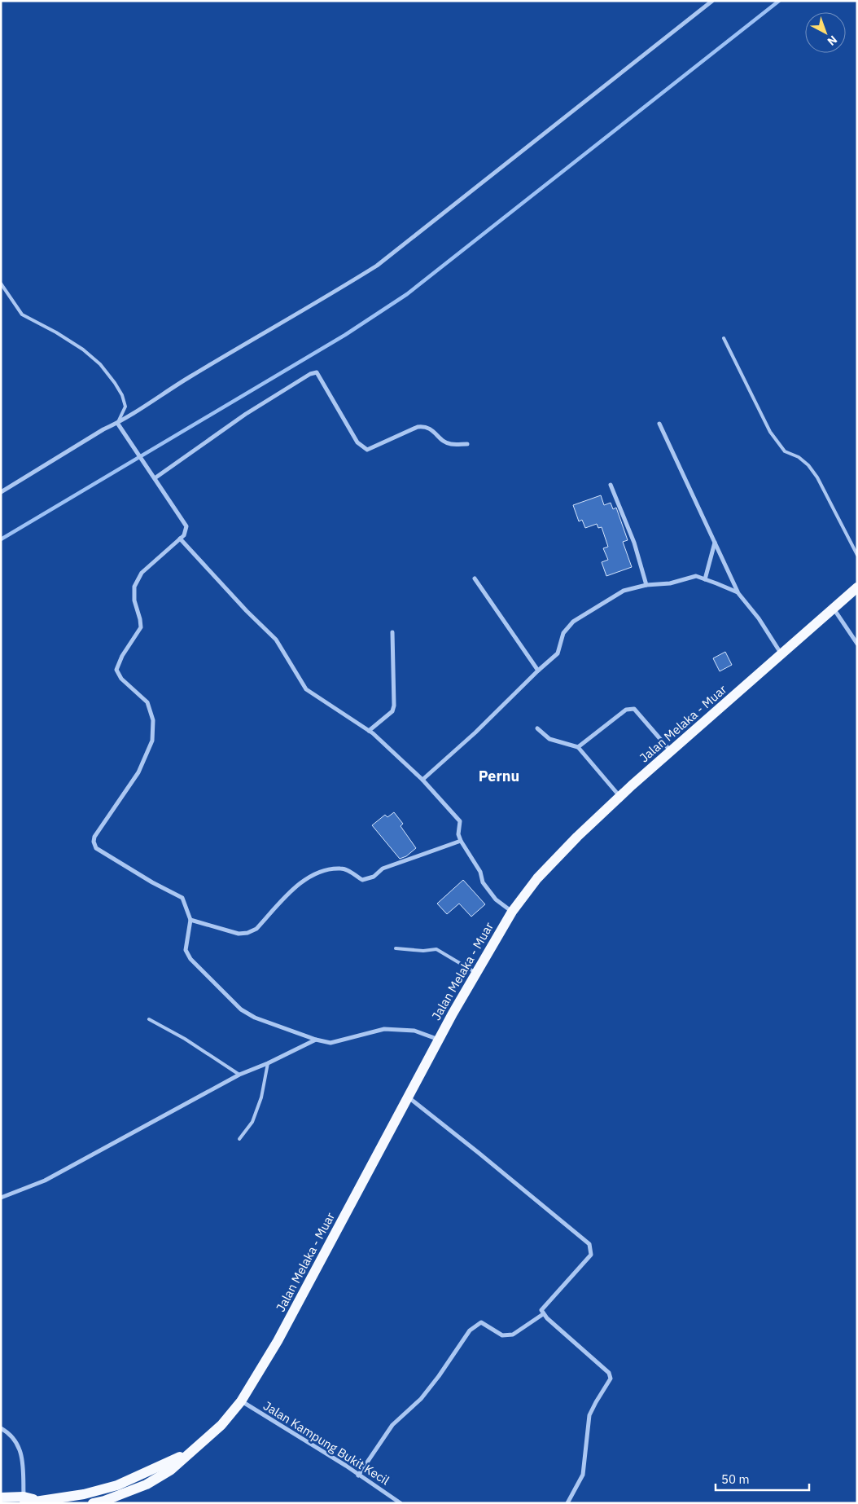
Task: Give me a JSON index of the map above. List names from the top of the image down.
{
  "streets": {
    "main road": ["Jalan Melaka - Muar"],
    "street": ["Jalan Kampung Bukit Kecil"]
  },
  "crossings": [
    ["Jalan Melaka - Muar", "Jalan Kampung Bukit Kecil"]
  ],
  "districts": ["Pernu"],
  "scale_bar": "50 m",
  "north": "bottom right"
}
